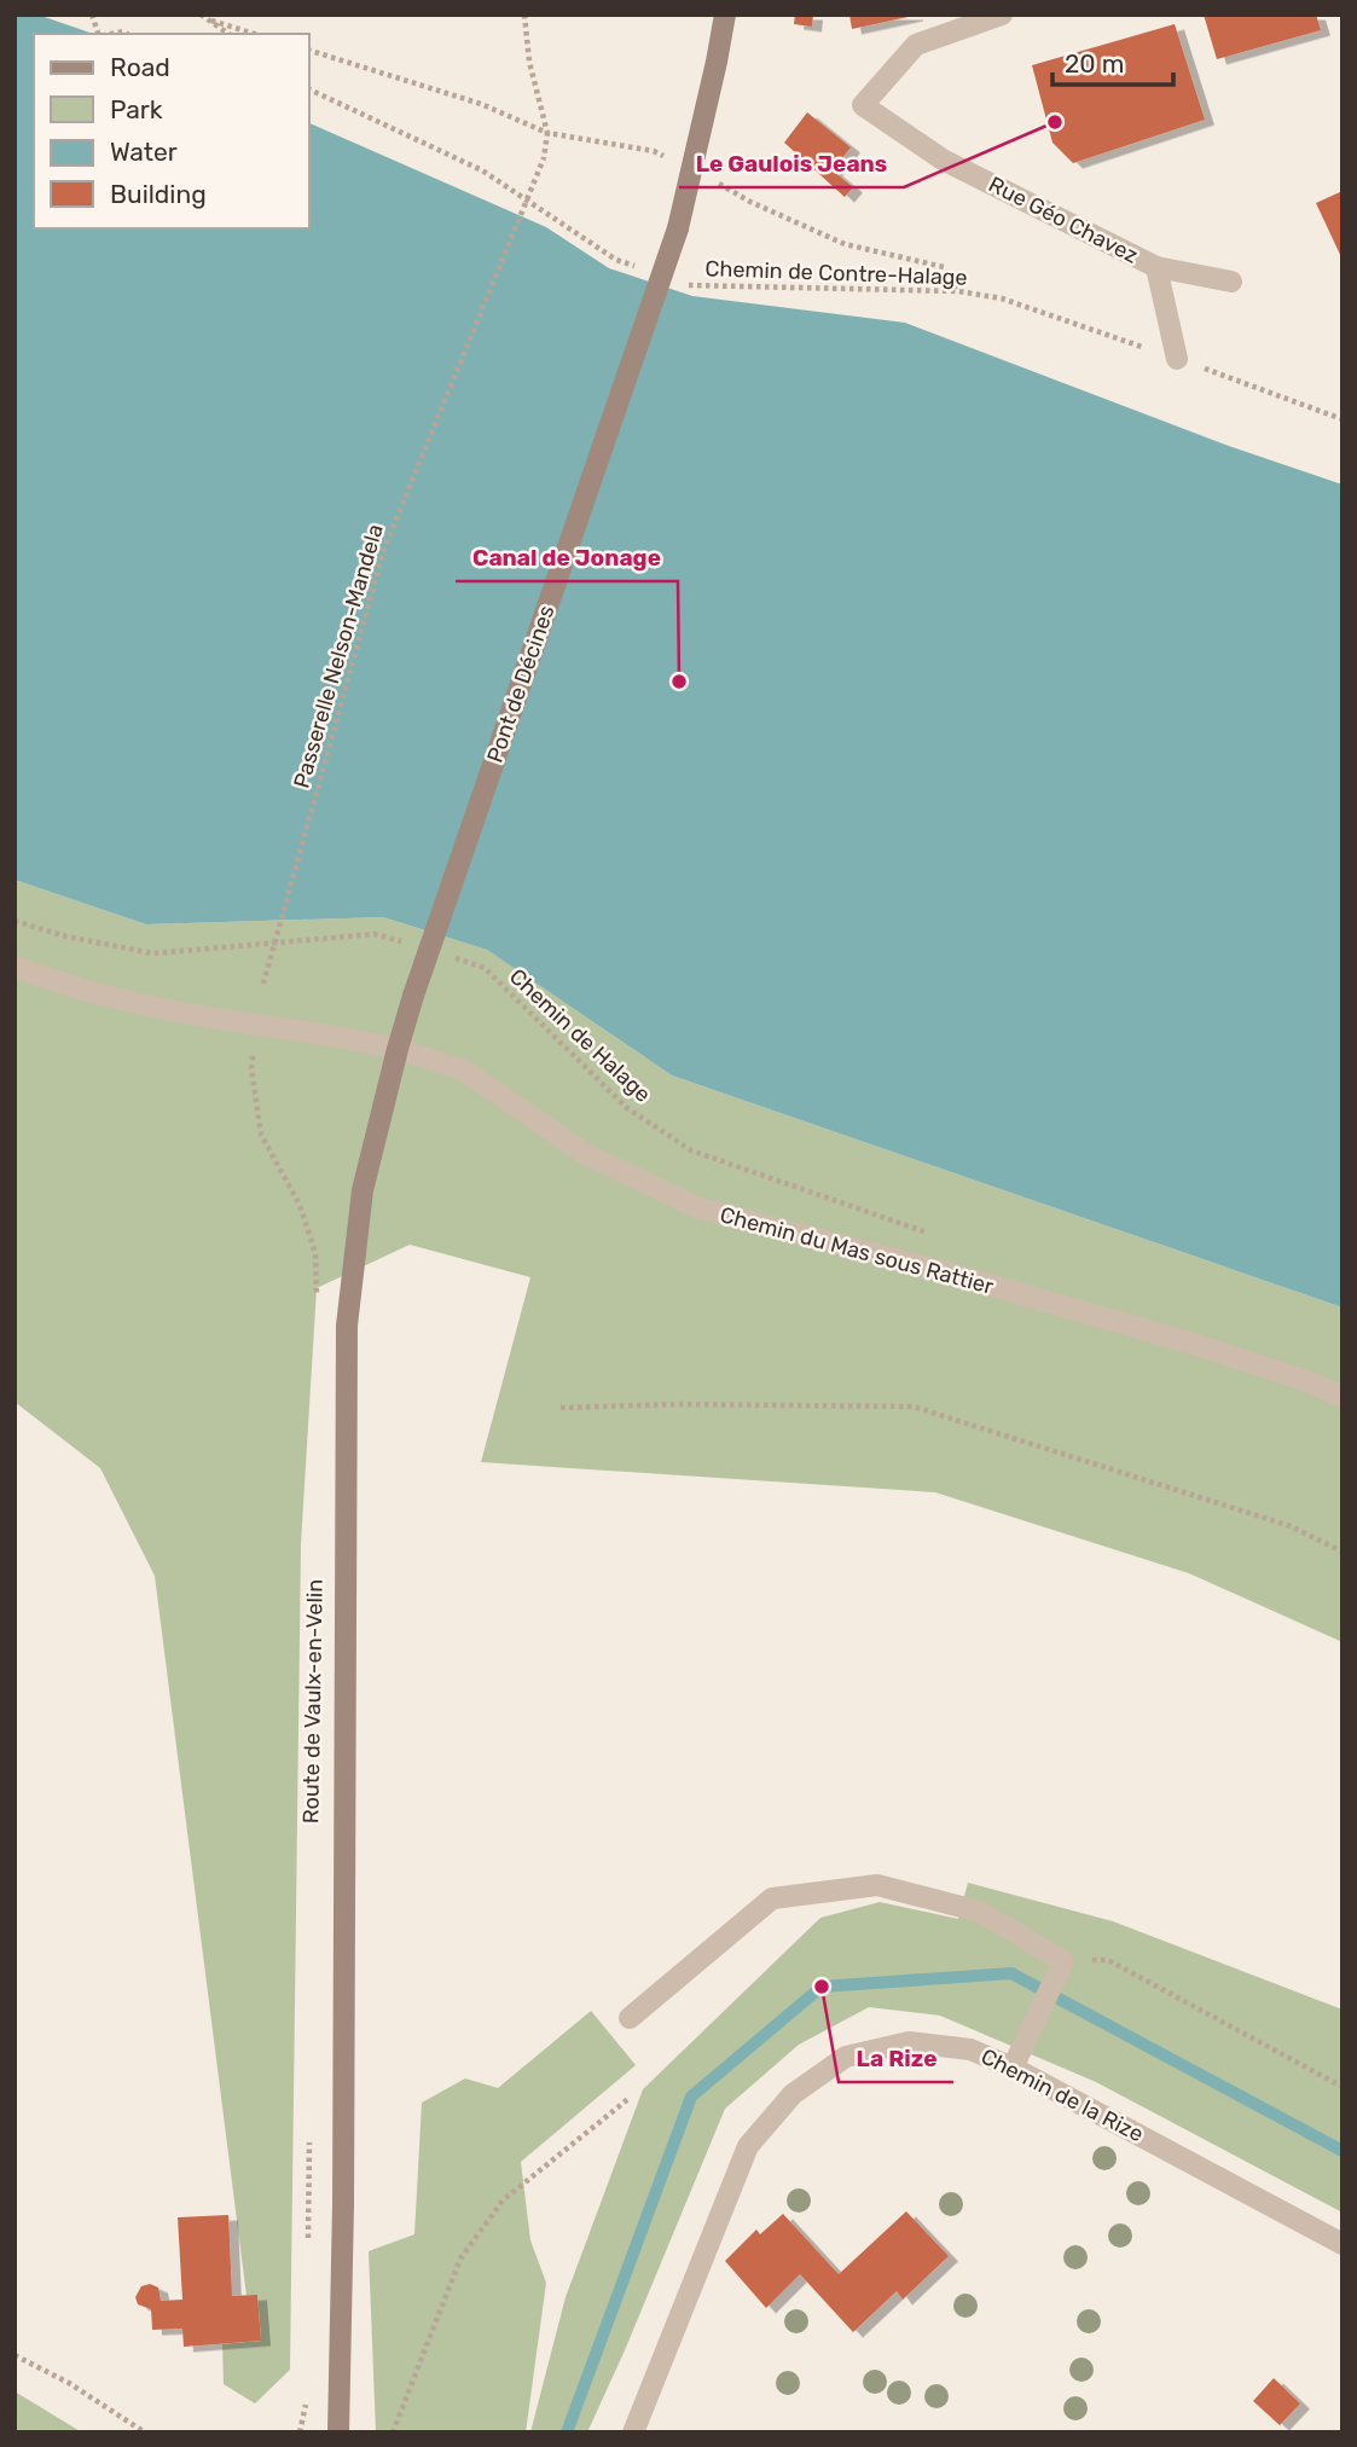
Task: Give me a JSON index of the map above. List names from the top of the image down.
{
  "streets": {
    "street": [
      "Rue Géo Chavez",
      "Pont de Décines",
      "Chemin du Mas sous Rattier",
      "Route de Vaulx-en-Velin",
      "Chemin de la Rize"
    ],
    "path": ["Chemin de Contre-Halage", "Passerelle Nelson-Mandela", "Chemin de Halage"]
  },
  "crossings": [
    ["Rue Géo Chavez", "Chemin de Contre-Halage"],
    ["Passerelle Nelson-Mandela", "Chemin du Mas sous Rattier"],
    ["Pont de Décines", "Route de Vaulx-en-Velin"],
    ["Chemin du Mas sous Rattier", "Route de Vaulx-en-Velin"]
  ],
  "places": ["Le Gaulois Jeans", "Canal de Jonage", "La Rize"],
  "legend": [
    "Road",
    "Park",
    "Water",
    "Building"
  ],
  "scale_bar": "20 m"
}
